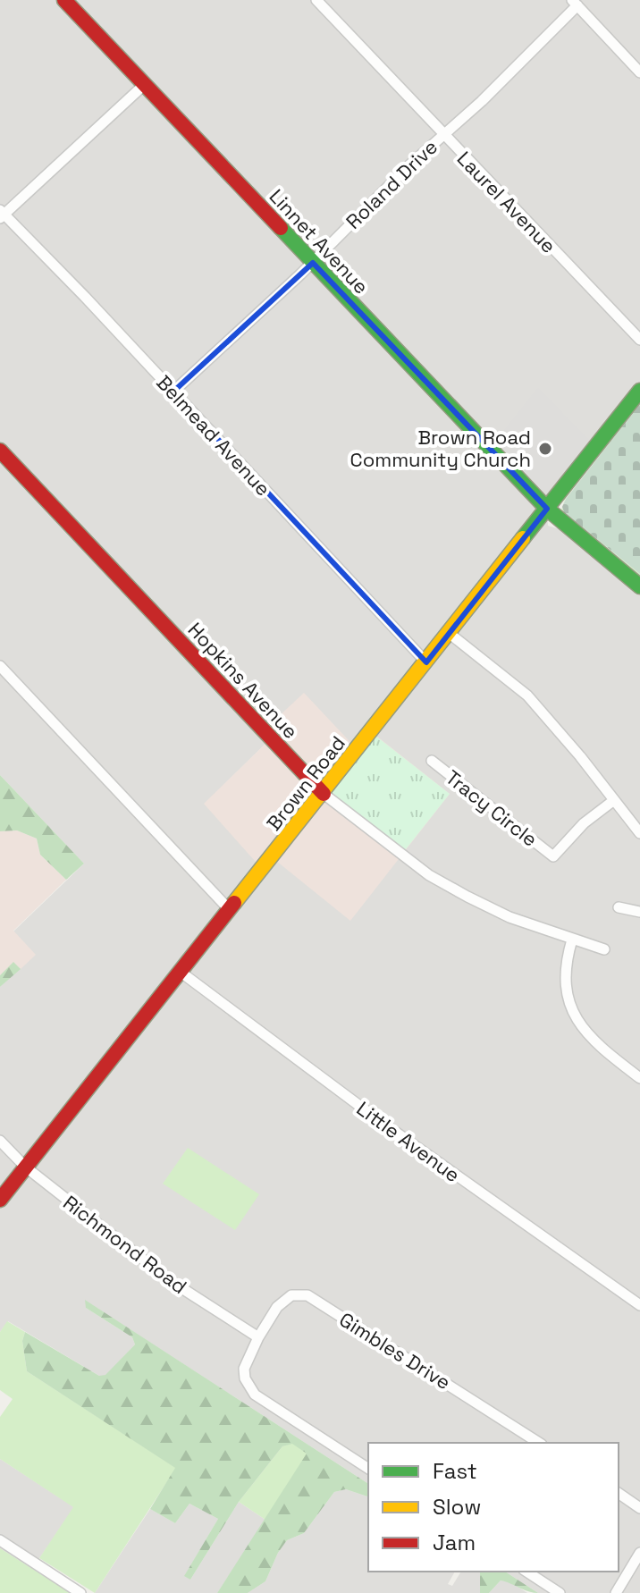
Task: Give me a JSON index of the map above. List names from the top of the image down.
{
  "streets": {
    "street": [
      "Roland Drive",
      "Laurel Avenue",
      "Linnet Avenue",
      "Belmead Avenue",
      "Hopkins Avenue",
      "Brown Road",
      "Tracy Circle",
      "Little Avenue",
      "Richmond Road",
      "Gimbles Drive"
    ]
  },
  "crossings": [
    ["Roland Drive", "Laurel Avenue"],
    ["Roland Drive", "Linnet Avenue"],
    ["Roland Drive", "Belmead Avenue"],
    ["Linnet Avenue", "Brown Road"],
    ["Belmead Avenue", "Brown Road"],
    ["Hopkins Avenue", "Brown Road"],
    ["Brown Road", "Little Avenue"],
    ["Brown Road", "Richmond Road"],
    ["Richmond Road", "Gimbles Drive"]
  ],
  "places": ["Brown Road Community Church"],
  "legend": ["Fast", "Slow", "Jam"]
}
